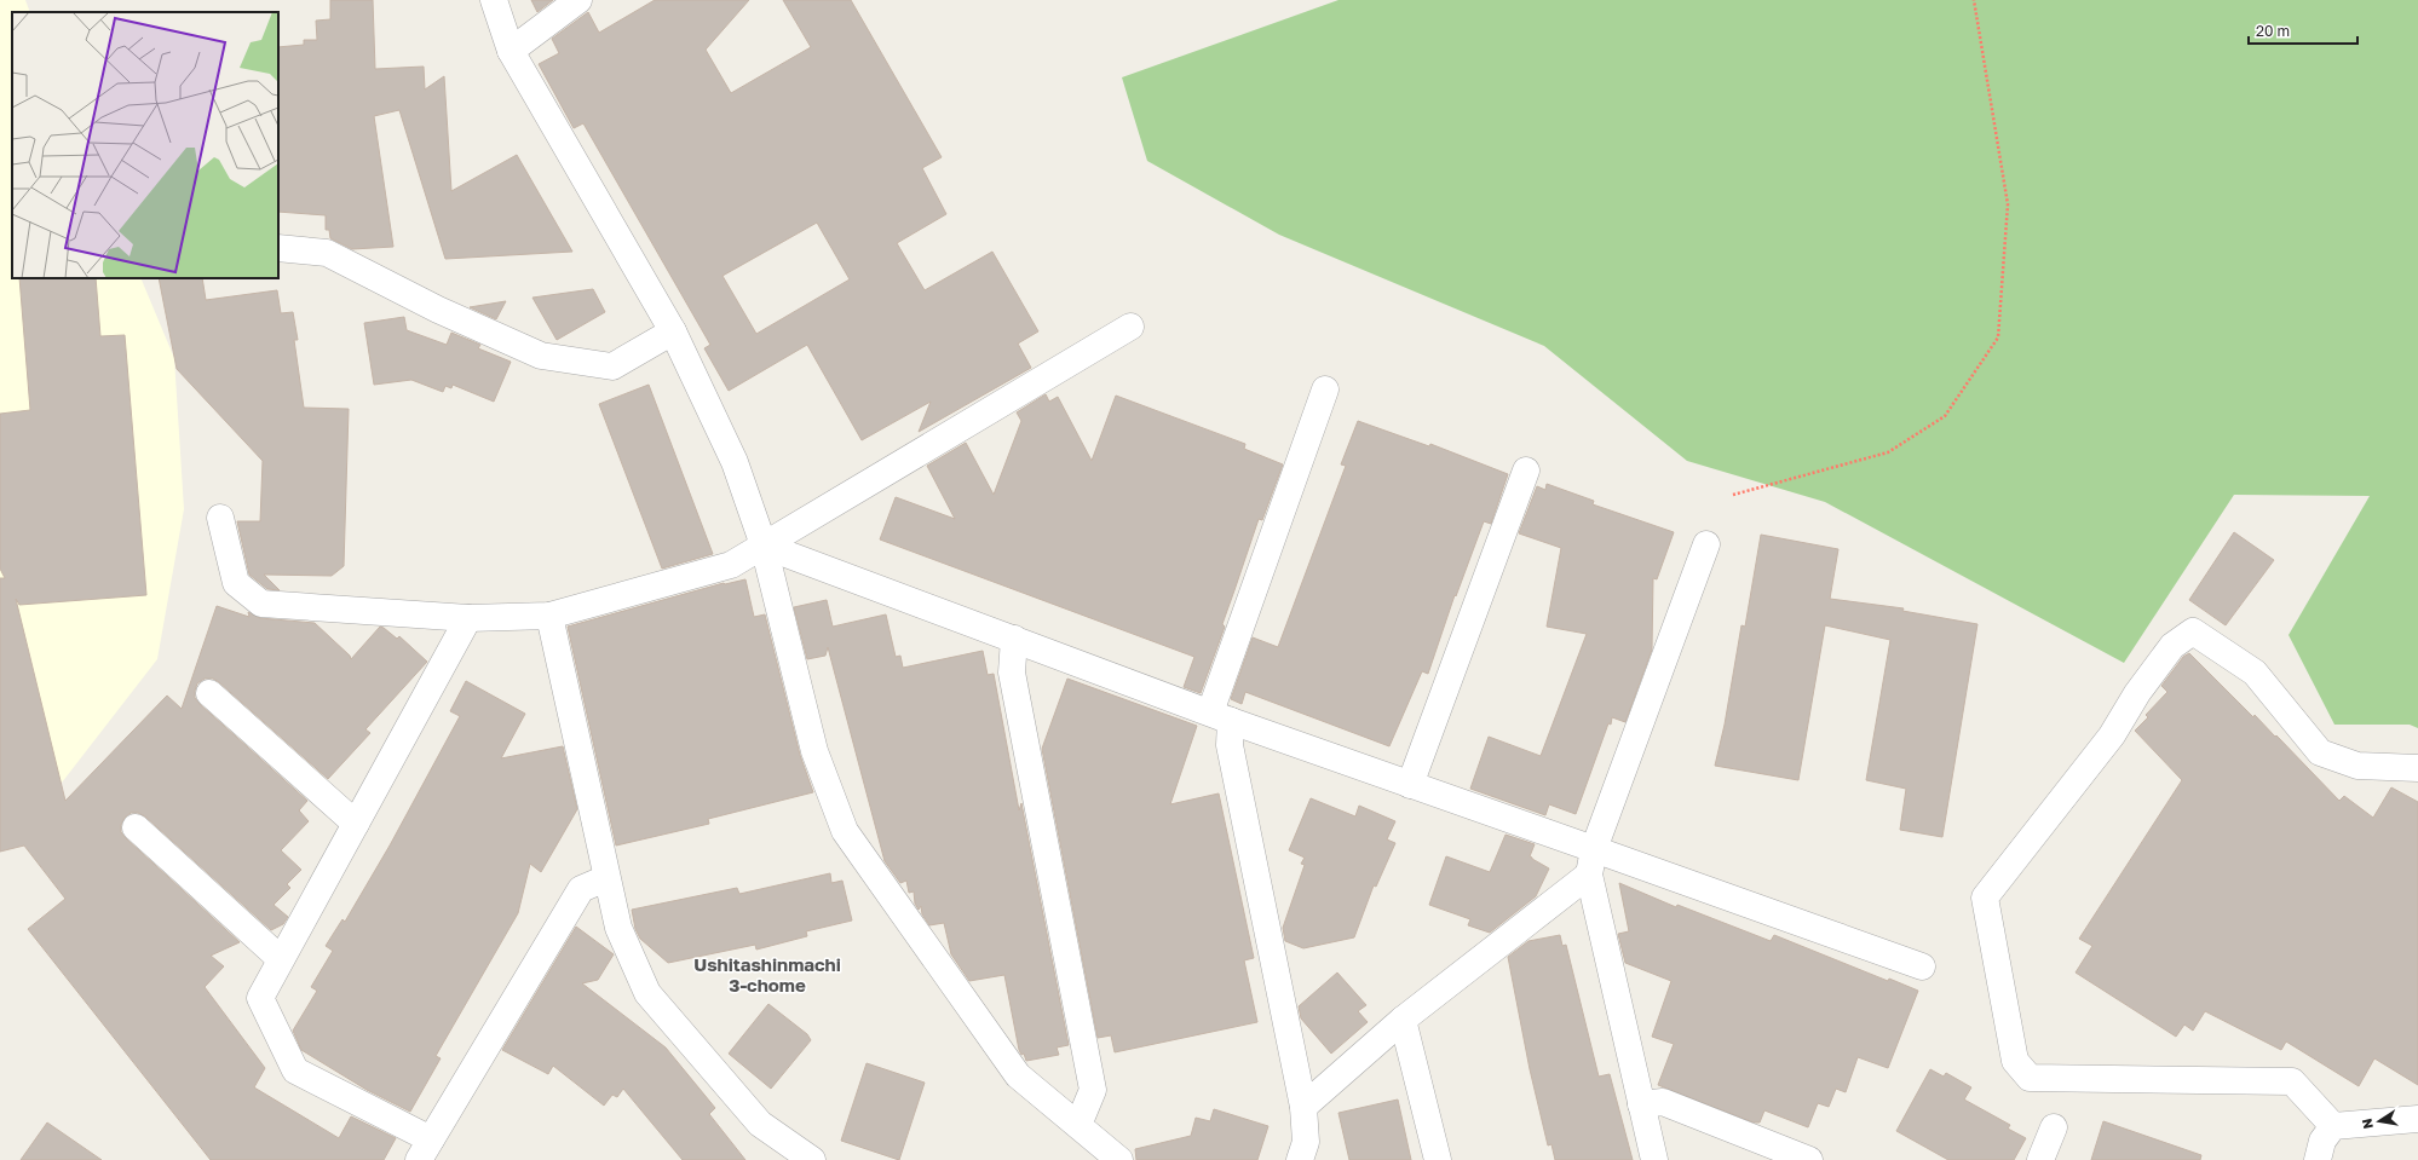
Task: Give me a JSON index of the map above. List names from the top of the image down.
{
  "districts": ["Ushitashinmachi 3-chome"],
  "scale_bar": "20 m",
  "north": "left"
}
